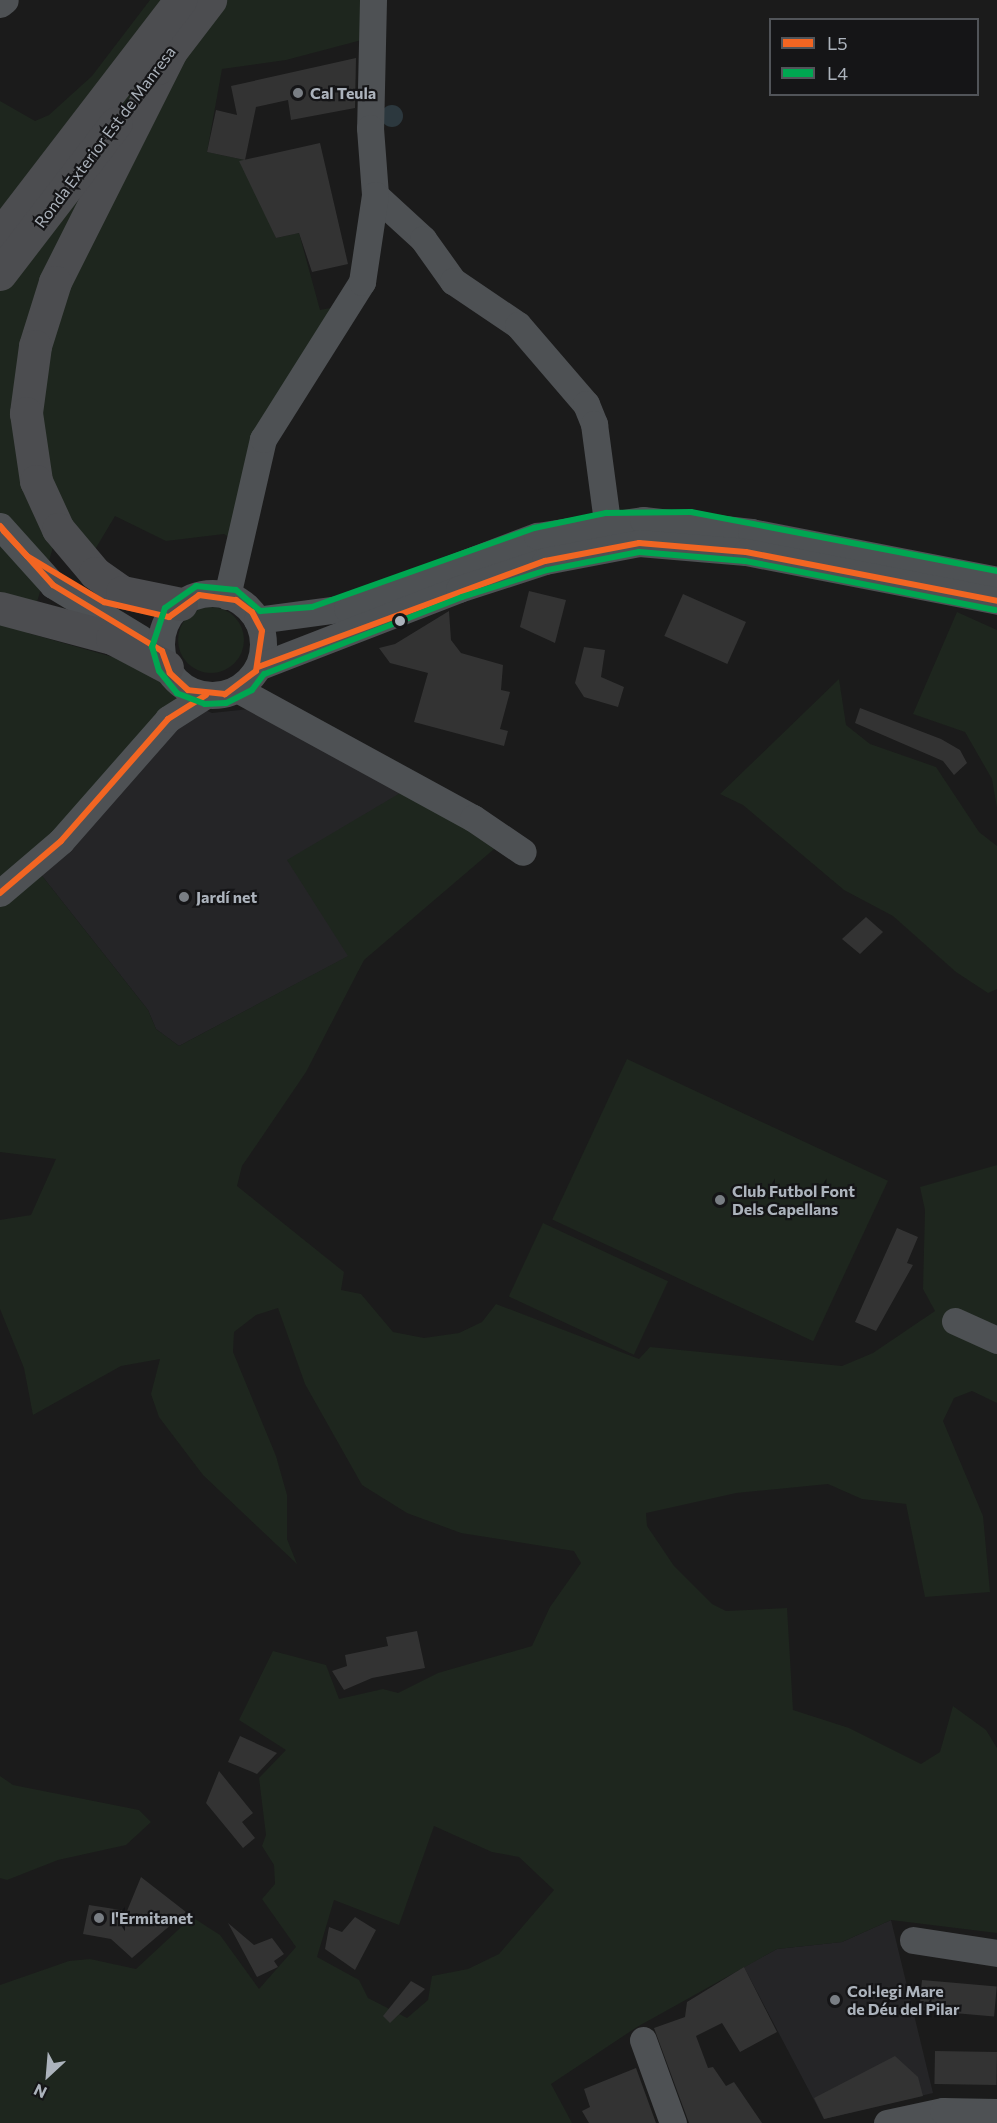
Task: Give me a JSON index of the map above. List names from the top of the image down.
{
  "streets": {
    "highway": ["Ronda Exterior Est de Manresa"]
  },
  "places": [
    "Cal Teula",
    "Jardí net",
    "Club Futbol Font Dels Capellans",
    "l'Ermitanet",
    "Col·legi Mare de Déu del Pilar"
  ],
  "lines": ["transit line L4", "transit line L5"],
  "legend": ["L5", "L4"],
  "north": "bottom left"
}
